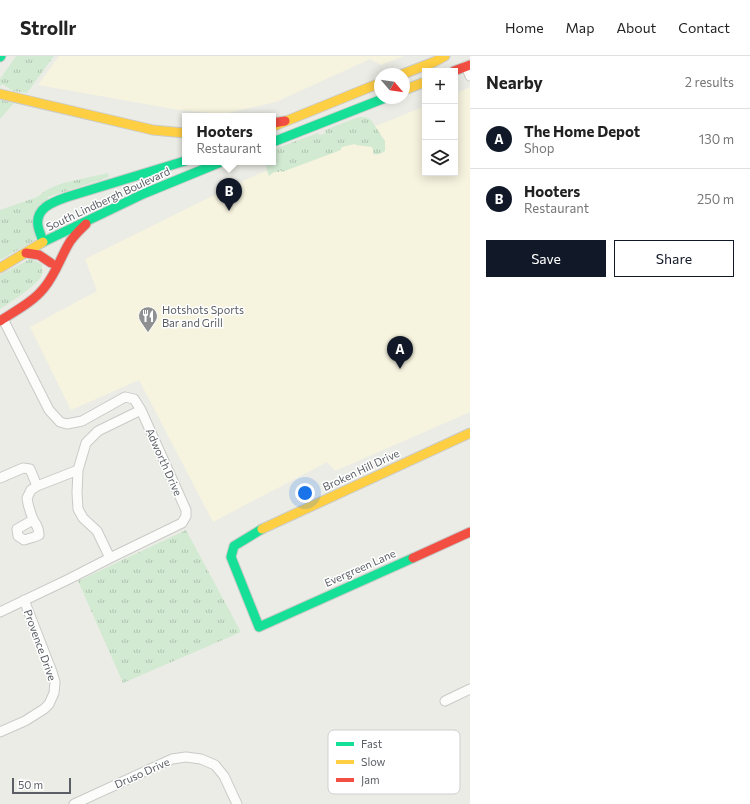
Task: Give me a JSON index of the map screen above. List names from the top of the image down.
{
  "streets": {
    "main road": ["South Lindbergh Boulevard", "Broken Hill Drive", "Evergreen Lane"],
    "street": ["Adworth Drive", "Provence Drive", "Druso Drive"]
  },
  "crossings": [
    ["Adworth Drive", "Provence Drive"],
    ["Broken Hill Drive", "Evergreen Lane"]
  ],
  "places": {
    "restaurant": ["Hotshots Sports Bar and Grill"]
  },
  "legend": ["Fast", "Slow", "Jam"],
  "scale_bar": "50 m",
  "north": "bottom right",
  "page": {
    "header": "Strollr",
    "nav": [
      "Home",
      "Map",
      "About",
      "Contact"
    ],
    "heading": ["Nearby", "2 results"],
    "map_buttons": ["+", "−"],
    "list": [
      {
        "mark": "A",
        "name": "The Home Depot",
        "note": "Shop",
        "value": "130 m"
      },
      {
        "mark": "B",
        "name": "Hooters",
        "note": "Restaurant",
        "value": "250 m"
      }
    ],
    "popup": ["Hooters", "Restaurant"],
    "pins": ["B", "A"],
    "buttons": ["Save", "Share"],
    "scale": "50 m"
  }
}
